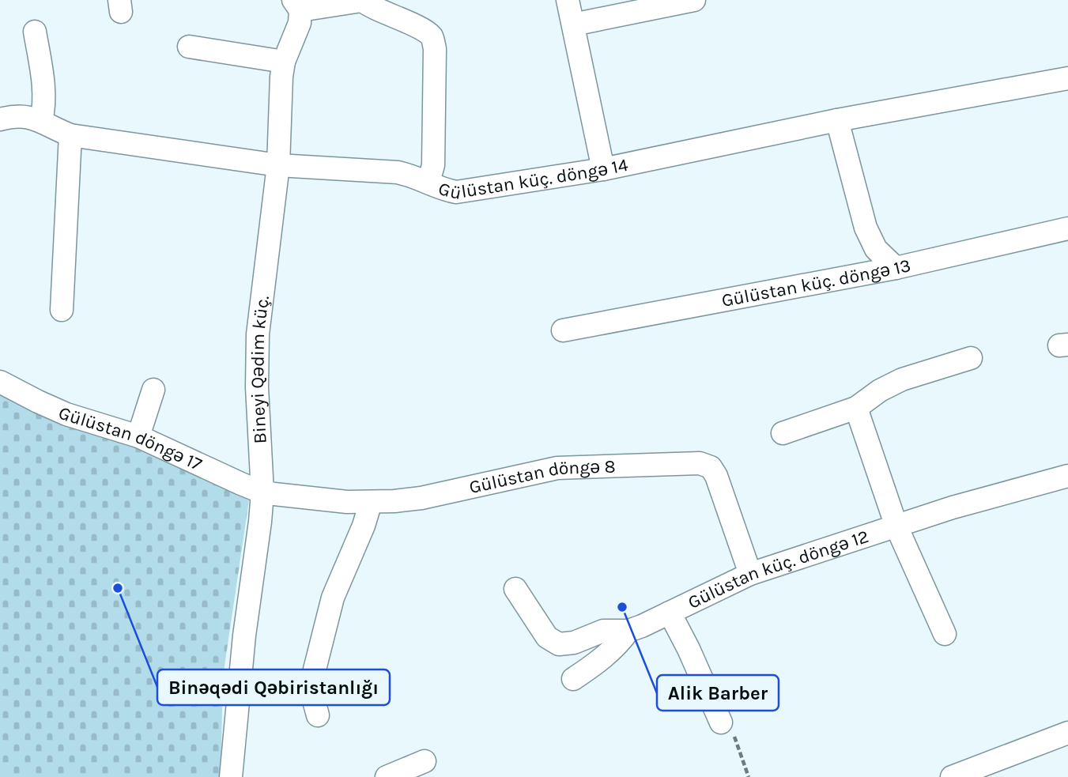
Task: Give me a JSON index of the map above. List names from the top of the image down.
{
  "streets": {
    "street": [
      "Gülüstan küç. döngə 14",
      "Gülüstan küç. döngə 13",
      "Bineyi Qədim küç.",
      "Gülüstan döngə 17",
      "Gülüstan döngə 8",
      "Gülüstan küç. döngə 12"
    ]
  },
  "crossings": [
    ["Gülüstan küç. döngə 14", "Bineyi Qədim küç."],
    ["Bineyi Qədim küç.", "Gülüstan döngə 17"],
    ["Bineyi Qədim küç.", "Gülüstan döngə 8"],
    ["Gülüstan döngə 17", "Gülüstan döngə 8"],
    ["Gülüstan döngə 8", "Gülüstan küç. döngə 12"]
  ],
  "places": ["Binəqədi Qəbiristanlığı", "Alik Barber"]
}
